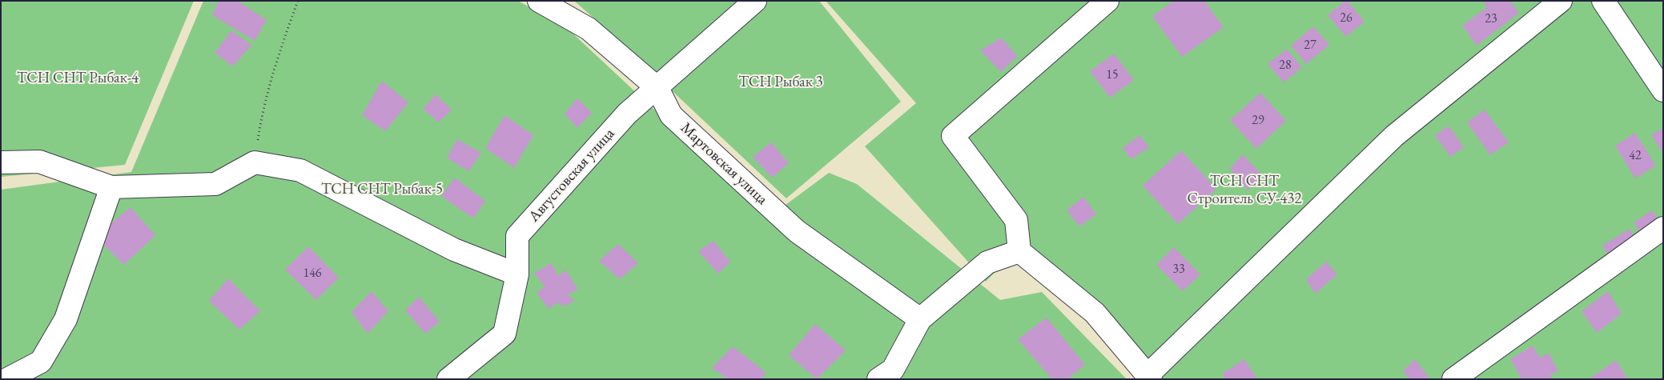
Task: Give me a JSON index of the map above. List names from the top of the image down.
{
  "streets": {
    "lane": ["Мартовская улица", "Августовская улица"]
  },
  "crossings": [
    ["Мартовская улица", "Августовская улица"]
  ],
  "parks": [
    "ТСН СНТ Рыбак-4",
    "ТСН Рыбак 3",
    "ТСН СНТ Строитель СУ-432",
    "ТСН СНТ Рыбак-5"
  ],
  "house_numbers": [
    "26",
    "23",
    "27",
    "28",
    "15",
    "29",
    "42",
    "33",
    "146"
  ]
}
